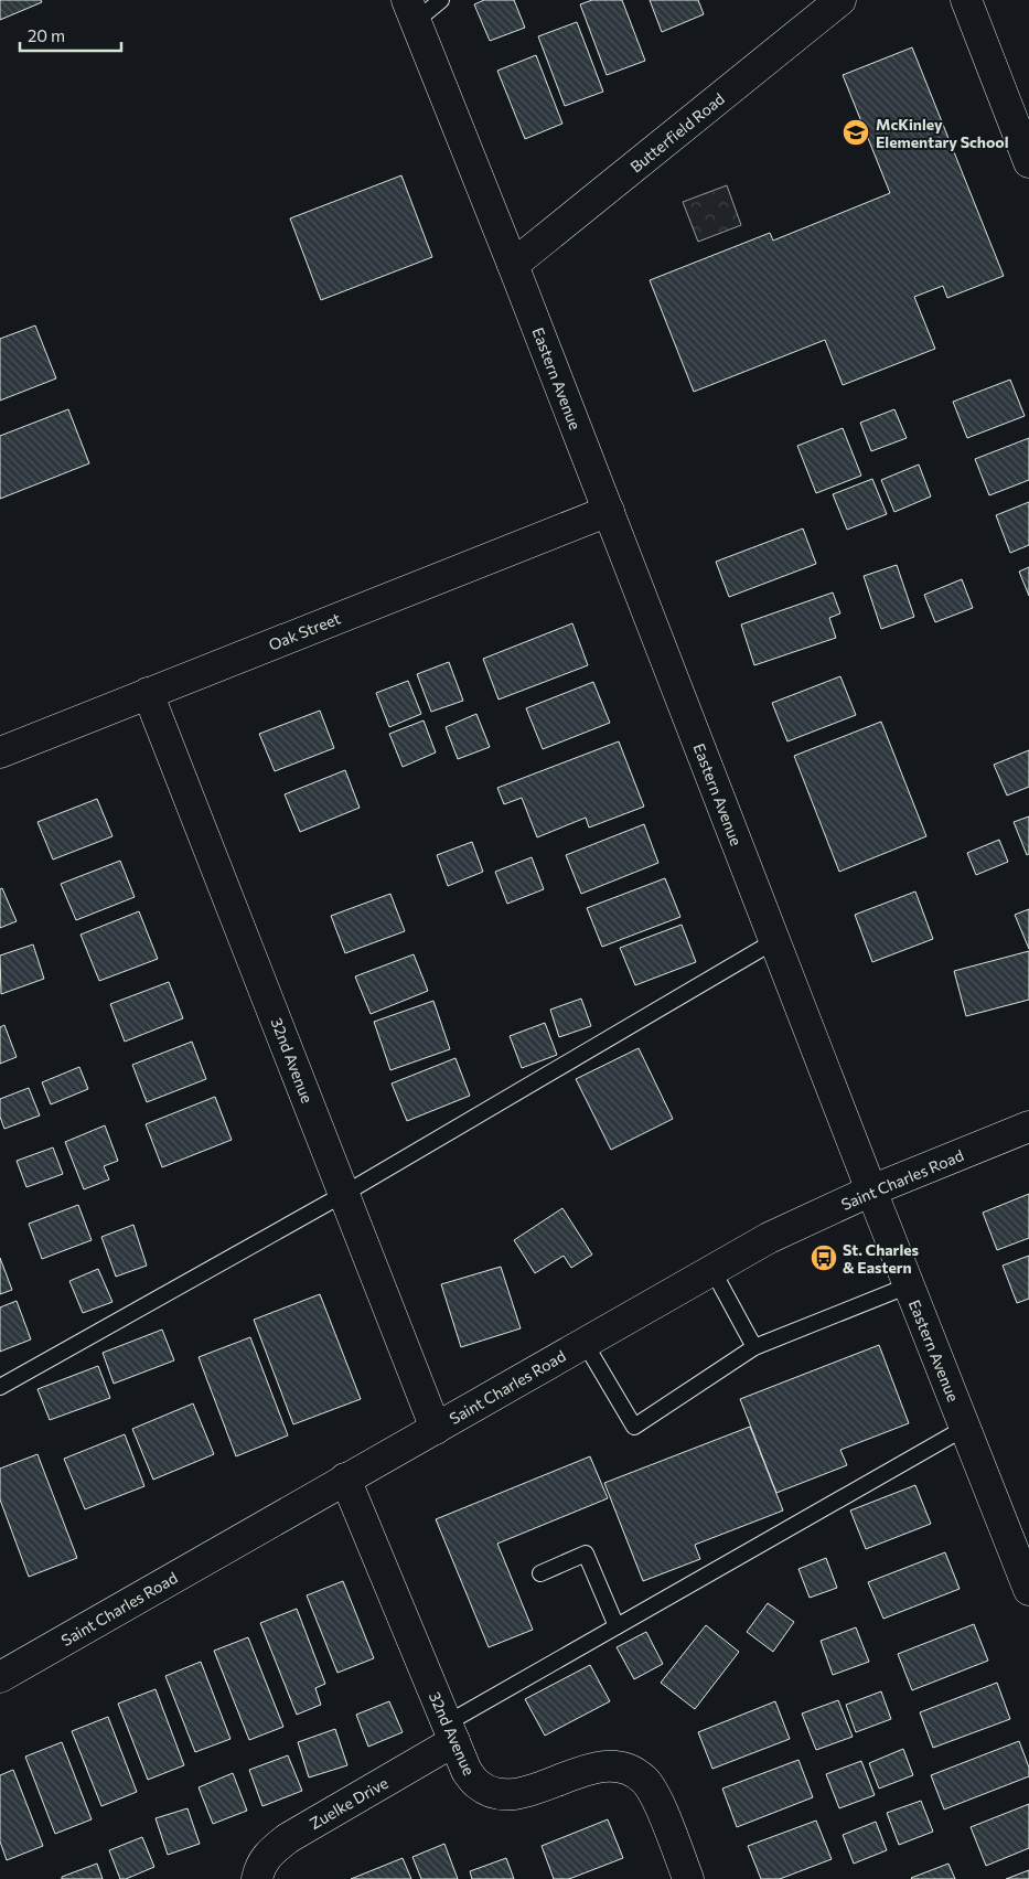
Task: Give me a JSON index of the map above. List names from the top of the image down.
{
  "streets": {
    "street": [
      "Butterfield Road",
      "Eastern Avenue",
      "Oak Street",
      "32nd Avenue",
      "Saint Charles Road",
      "Zuelke Drive"
    ]
  },
  "crossings": [
    ["Butterfield Road", "Eastern Avenue"],
    ["Eastern Avenue", "Oak Street"],
    ["Eastern Avenue", "Saint Charles Road"],
    ["Oak Street", "32nd Avenue"],
    ["32nd Avenue", "Saint Charles Road"],
    ["32nd Avenue", "Zuelke Drive"]
  ],
  "places": {
    "school or university": ["McKinley Elementary School"],
    "bus stop": ["St. Charles & Eastern"]
  },
  "scale_bar": "20 m"
}
